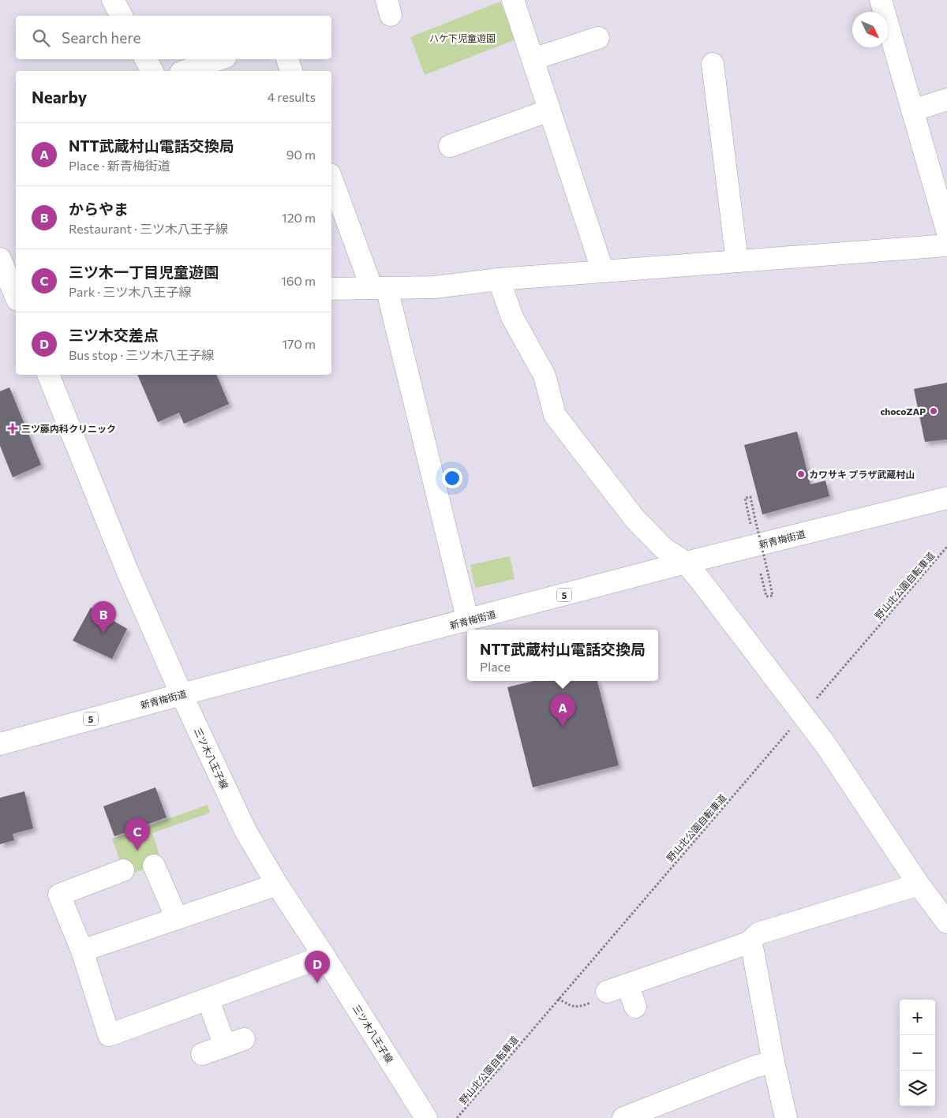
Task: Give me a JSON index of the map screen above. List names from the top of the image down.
{
  "streets": {
    "street": ["新青梅街道", "5", "三ツ木八王子線"],
    "path": ["野山北公園自転車道"]
  },
  "crossings": [
    ["新青梅街道", "三ツ木八王子線"]
  ],
  "parks": ["ハケ下児童遊園"],
  "places": {
    "other": ["chocoZAP", "カワサキ プラザ武蔵村山"],
    "health": ["三ツ藤内科クリニック"]
  },
  "north": "bottom right",
  "page": {
    "search": "Search here",
    "heading": ["Nearby", "4 results"],
    "list": [
      {
        "mark": "A",
        "name": "NTT武蔵村山電話交換局",
        "note": "Place · 新青梅街道",
        "value": "90 m"
      },
      {
        "mark": "B",
        "name": "からやま",
        "note": "Restaurant · 三ツ木八王子線",
        "value": "120 m"
      },
      {
        "mark": "C",
        "name": "三ツ木一丁目児童遊園",
        "note": "Park · 三ツ木八王子線",
        "value": "160 m"
      },
      {
        "mark": "D",
        "name": "三ツ木交差点",
        "note": "Bus stop · 三ツ木八王子線",
        "value": "170 m"
      }
    ],
    "pins": [
      "B",
      "A",
      "C",
      "D"
    ],
    "popup": ["NTT武蔵村山電話交換局", "Place"],
    "map_buttons": ["+", "−"]
  }
}
